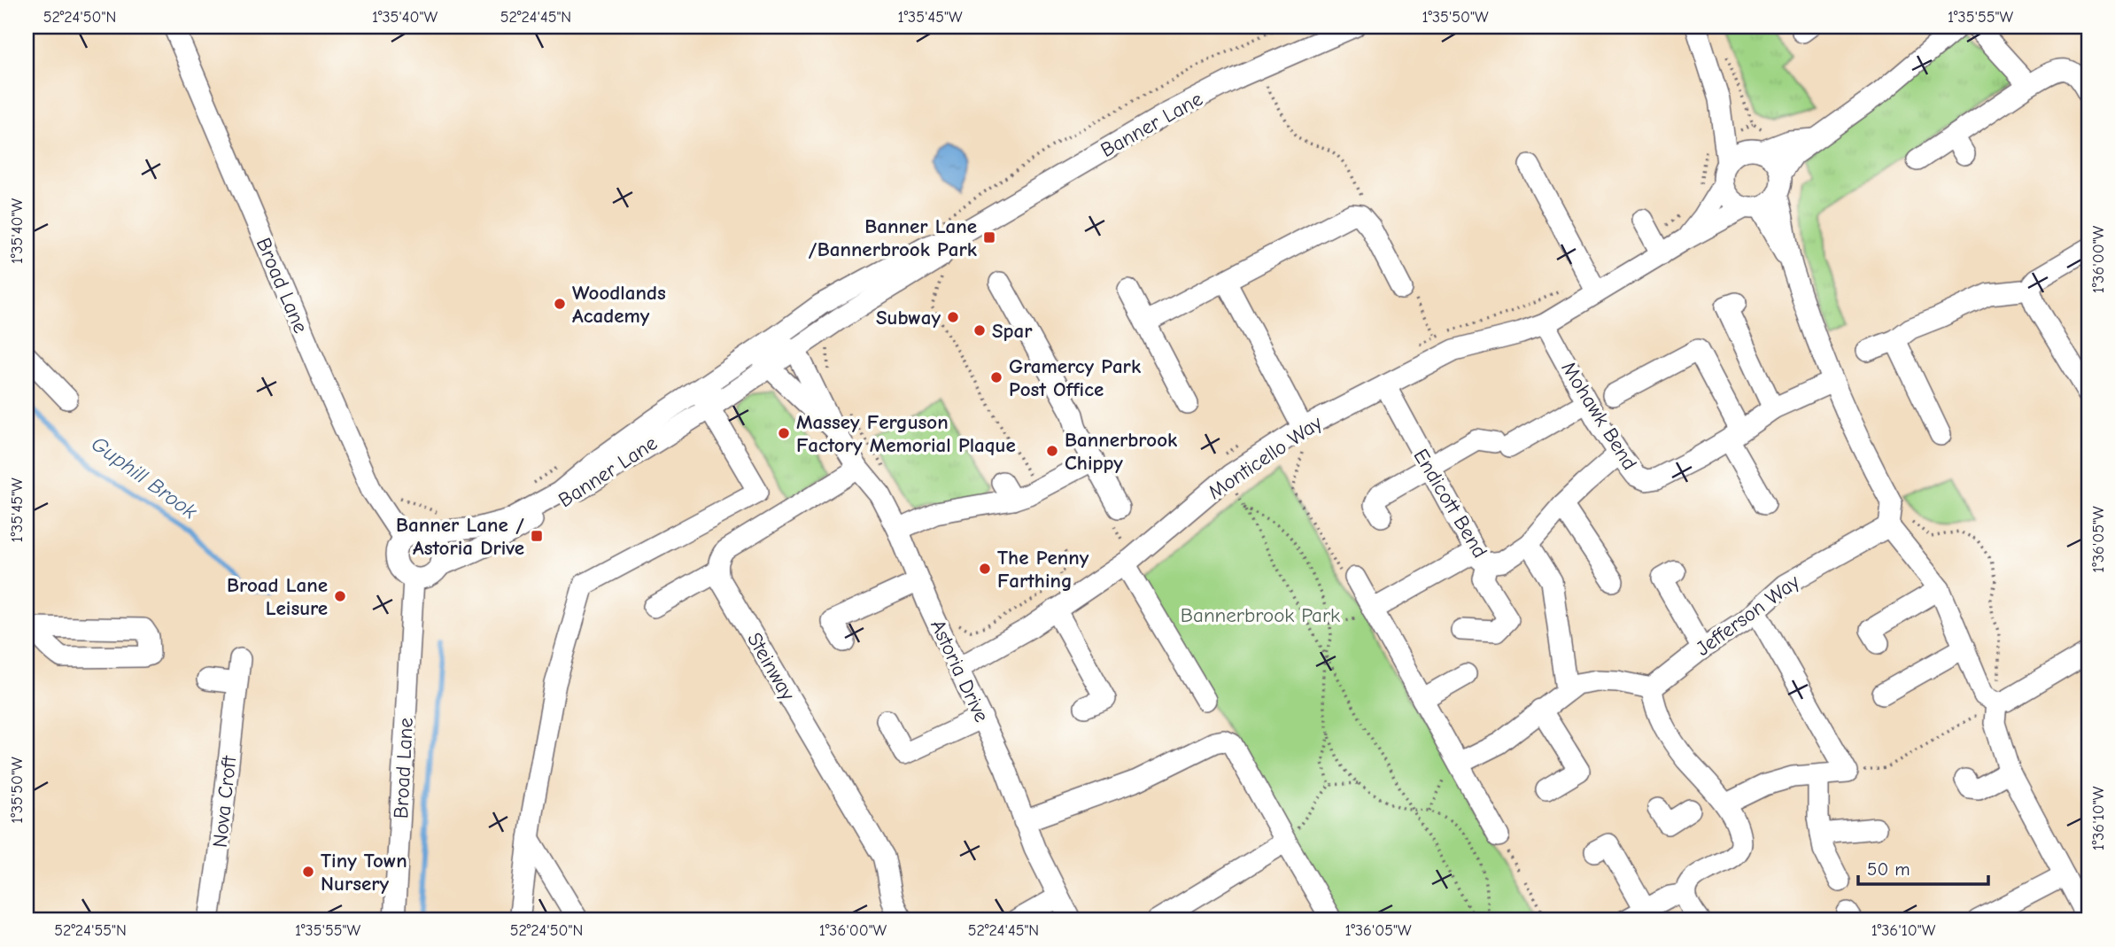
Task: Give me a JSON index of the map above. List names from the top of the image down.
{
  "streets": {
    "street": [
      "Banner Lane",
      "Broad Lane",
      "Mohawk Bend",
      "Monticello Way",
      "Endicott Bend",
      "Jefferson Way",
      "Steinway",
      "Astoria Drive",
      "Nova Croft"
    ]
  },
  "crossings": [
    ["Banner Lane", "Broad Lane"],
    ["Banner Lane", "Astoria Drive"],
    ["Mohawk Bend", "Monticello Way"],
    ["Mohawk Bend", "Endicott Bend"],
    ["Monticello Way", "Endicott Bend"],
    ["Monticello Way", "Astoria Drive"]
  ],
  "water": ["Guphill Brook"],
  "parks": ["Bannerbrook Park"],
  "places": {
    "transit": ["Banner Lane /Bannerbrook Park", "Banner Lane / Astoria Drive"],
    "other": [
      "Woodlands Academy",
      "Subway",
      "Spar",
      "Gramercy Park Post Office",
      "Massey Ferguson Factory Memorial Plaque",
      "Bannerbrook Chippy",
      "The Penny Farthing",
      "Broad Lane Leisure",
      "Tiny Town Nursery"
    ]
  },
  "scale_bar": "50 m",
  "coordinates": [
    "52°24'50\"N",
    "1°35'40\"W",
    "52°24'45\"N",
    "1°35'45\"W",
    "1°35'50\"W",
    "1°35'55\"W",
    "1°36'00\"W",
    "1°36'05\"W",
    "1°36'10\"W",
    "52°24'55\"N"
  ]
}
